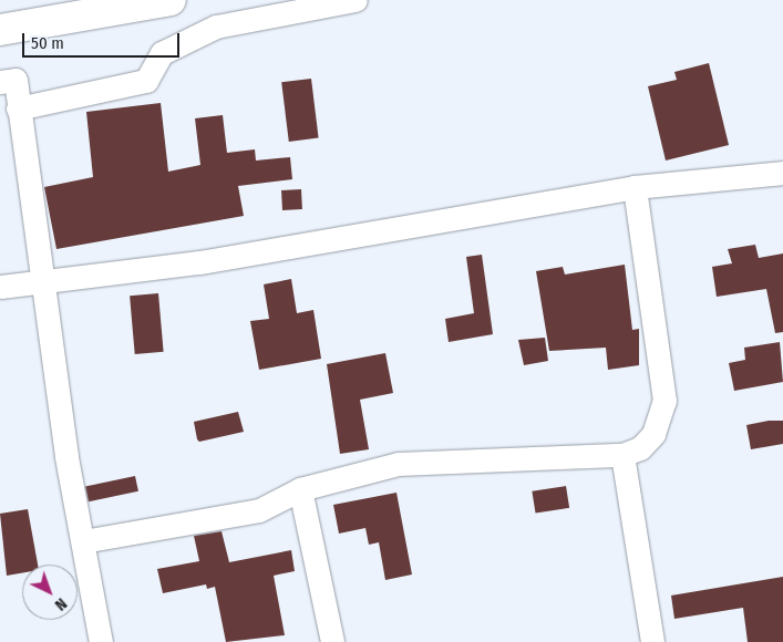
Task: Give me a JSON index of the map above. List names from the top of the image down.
{
  "scale_bar": "50 m",
  "north": "bottom right"
}
